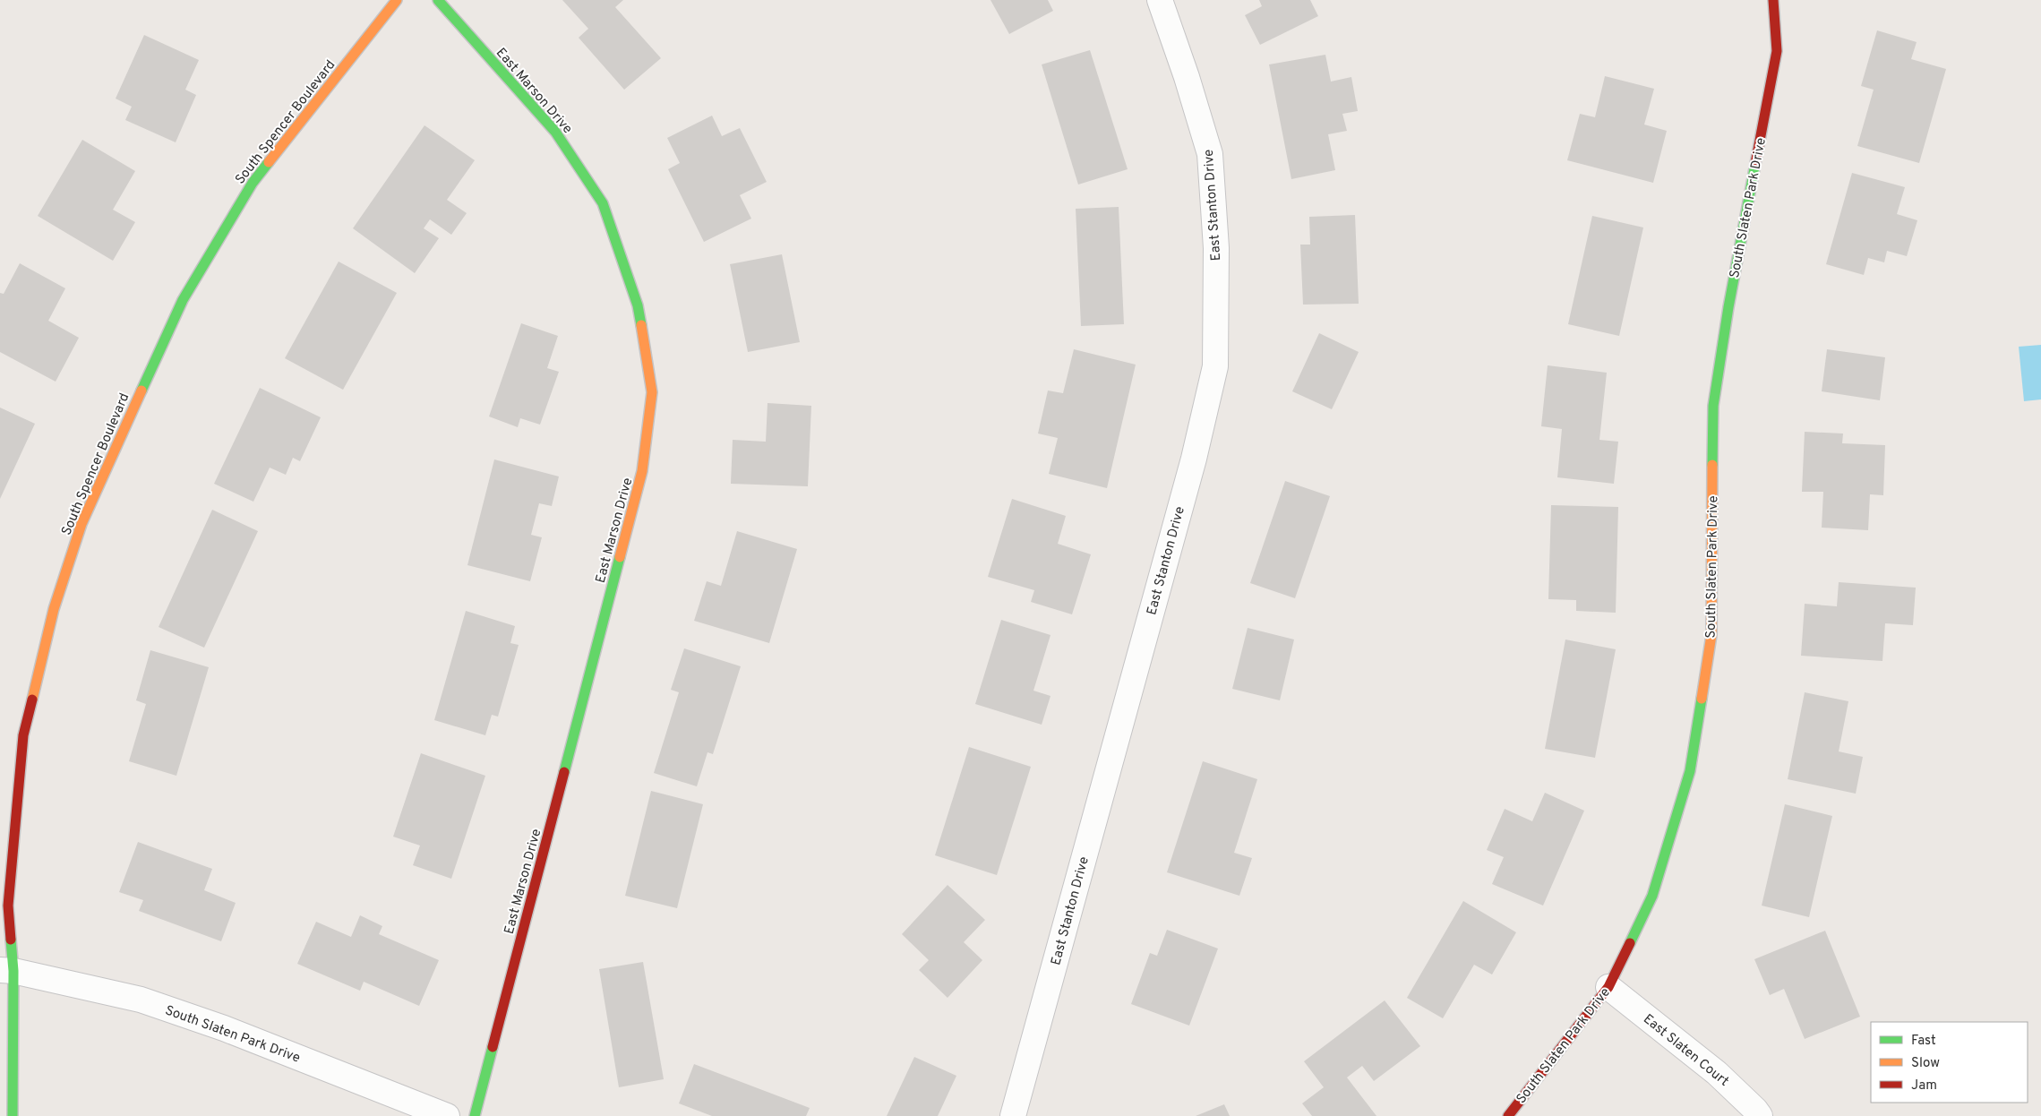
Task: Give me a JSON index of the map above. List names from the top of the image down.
{
  "streets": {
    "street": [
      "East Marson Drive",
      "South Spencer Boulevard",
      "East Stanton Drive",
      "South Slaten Park Drive",
      "East Slaten Court"
    ]
  },
  "crossings": [
    ["South Spencer Boulevard", "South Slaten Park Drive"],
    ["South Slaten Park Drive", "East Slaten Court"]
  ],
  "legend": ["Fast", "Slow", "Jam"]
}
